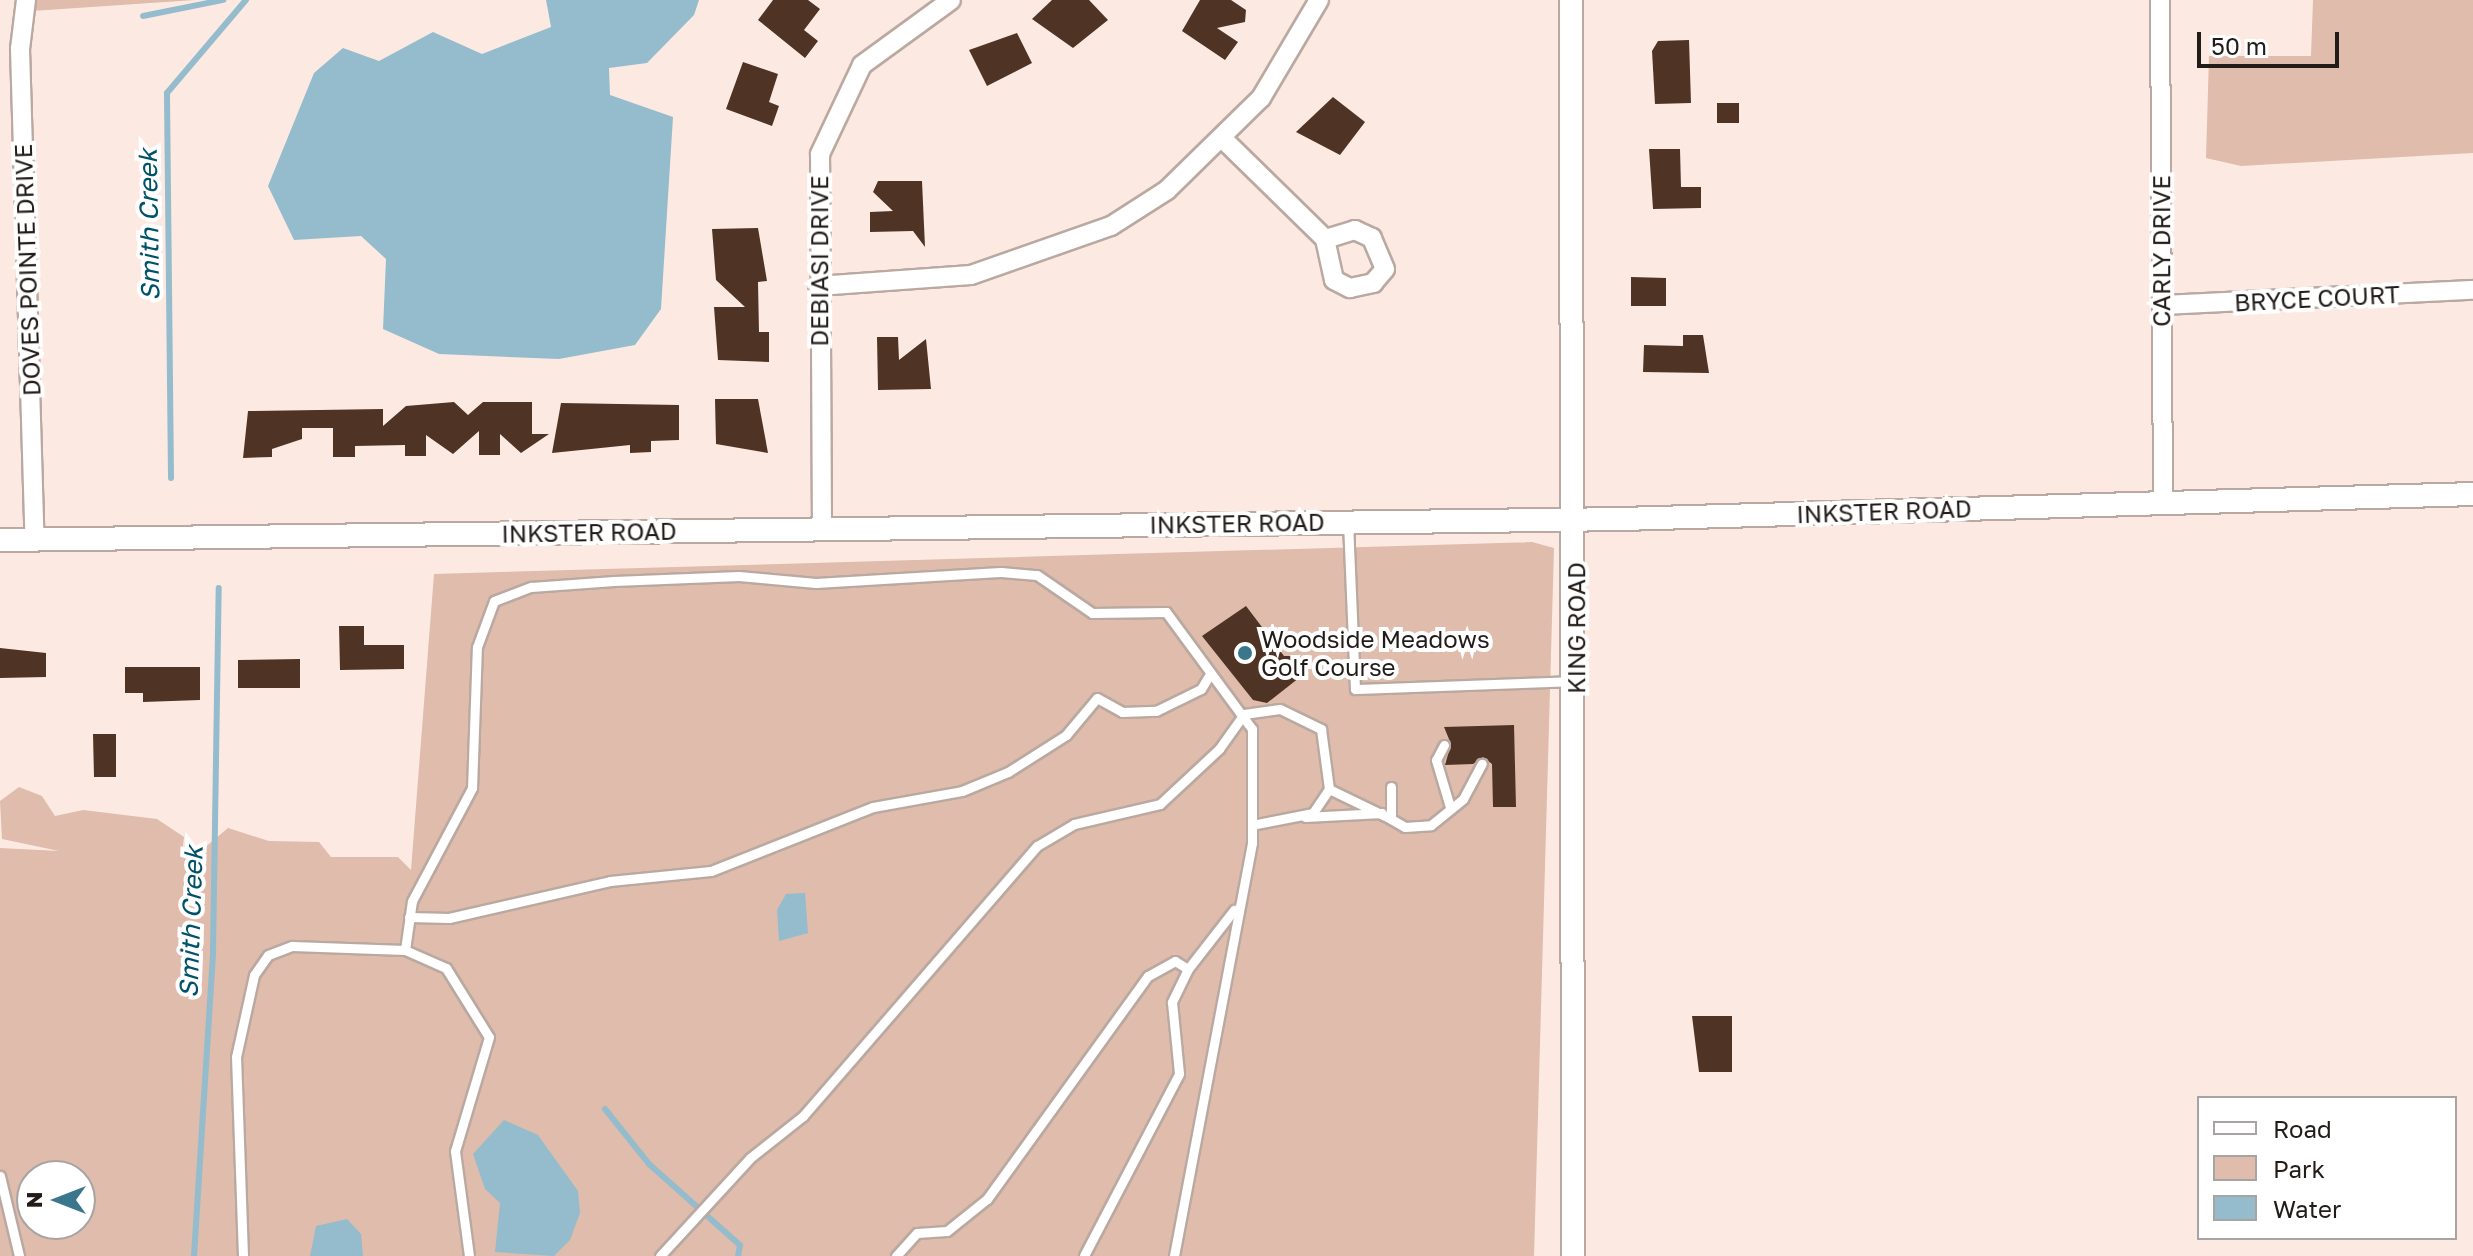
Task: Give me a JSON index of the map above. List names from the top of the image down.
{
  "streets": {
    "street": [
      "CARLY DRIVE",
      "DEBIASI DRIVE",
      "DOVES POINTE DRIVE",
      "BRYCE COURT",
      "INKSTER ROAD",
      "KING ROAD"
    ]
  },
  "crossings": [
    ["CARLY DRIVE", "BRYCE COURT"],
    ["CARLY DRIVE", "INKSTER ROAD"],
    ["DEBIASI DRIVE", "INKSTER ROAD"],
    ["DOVES POINTE DRIVE", "INKSTER ROAD"],
    ["INKSTER ROAD", "KING ROAD"]
  ],
  "water": ["Smith Creek"],
  "places": ["Woodside Meadows Golf Course"],
  "legend": ["Road", "Park", "Water"],
  "scale_bar": "50 m",
  "north": "left"
}
